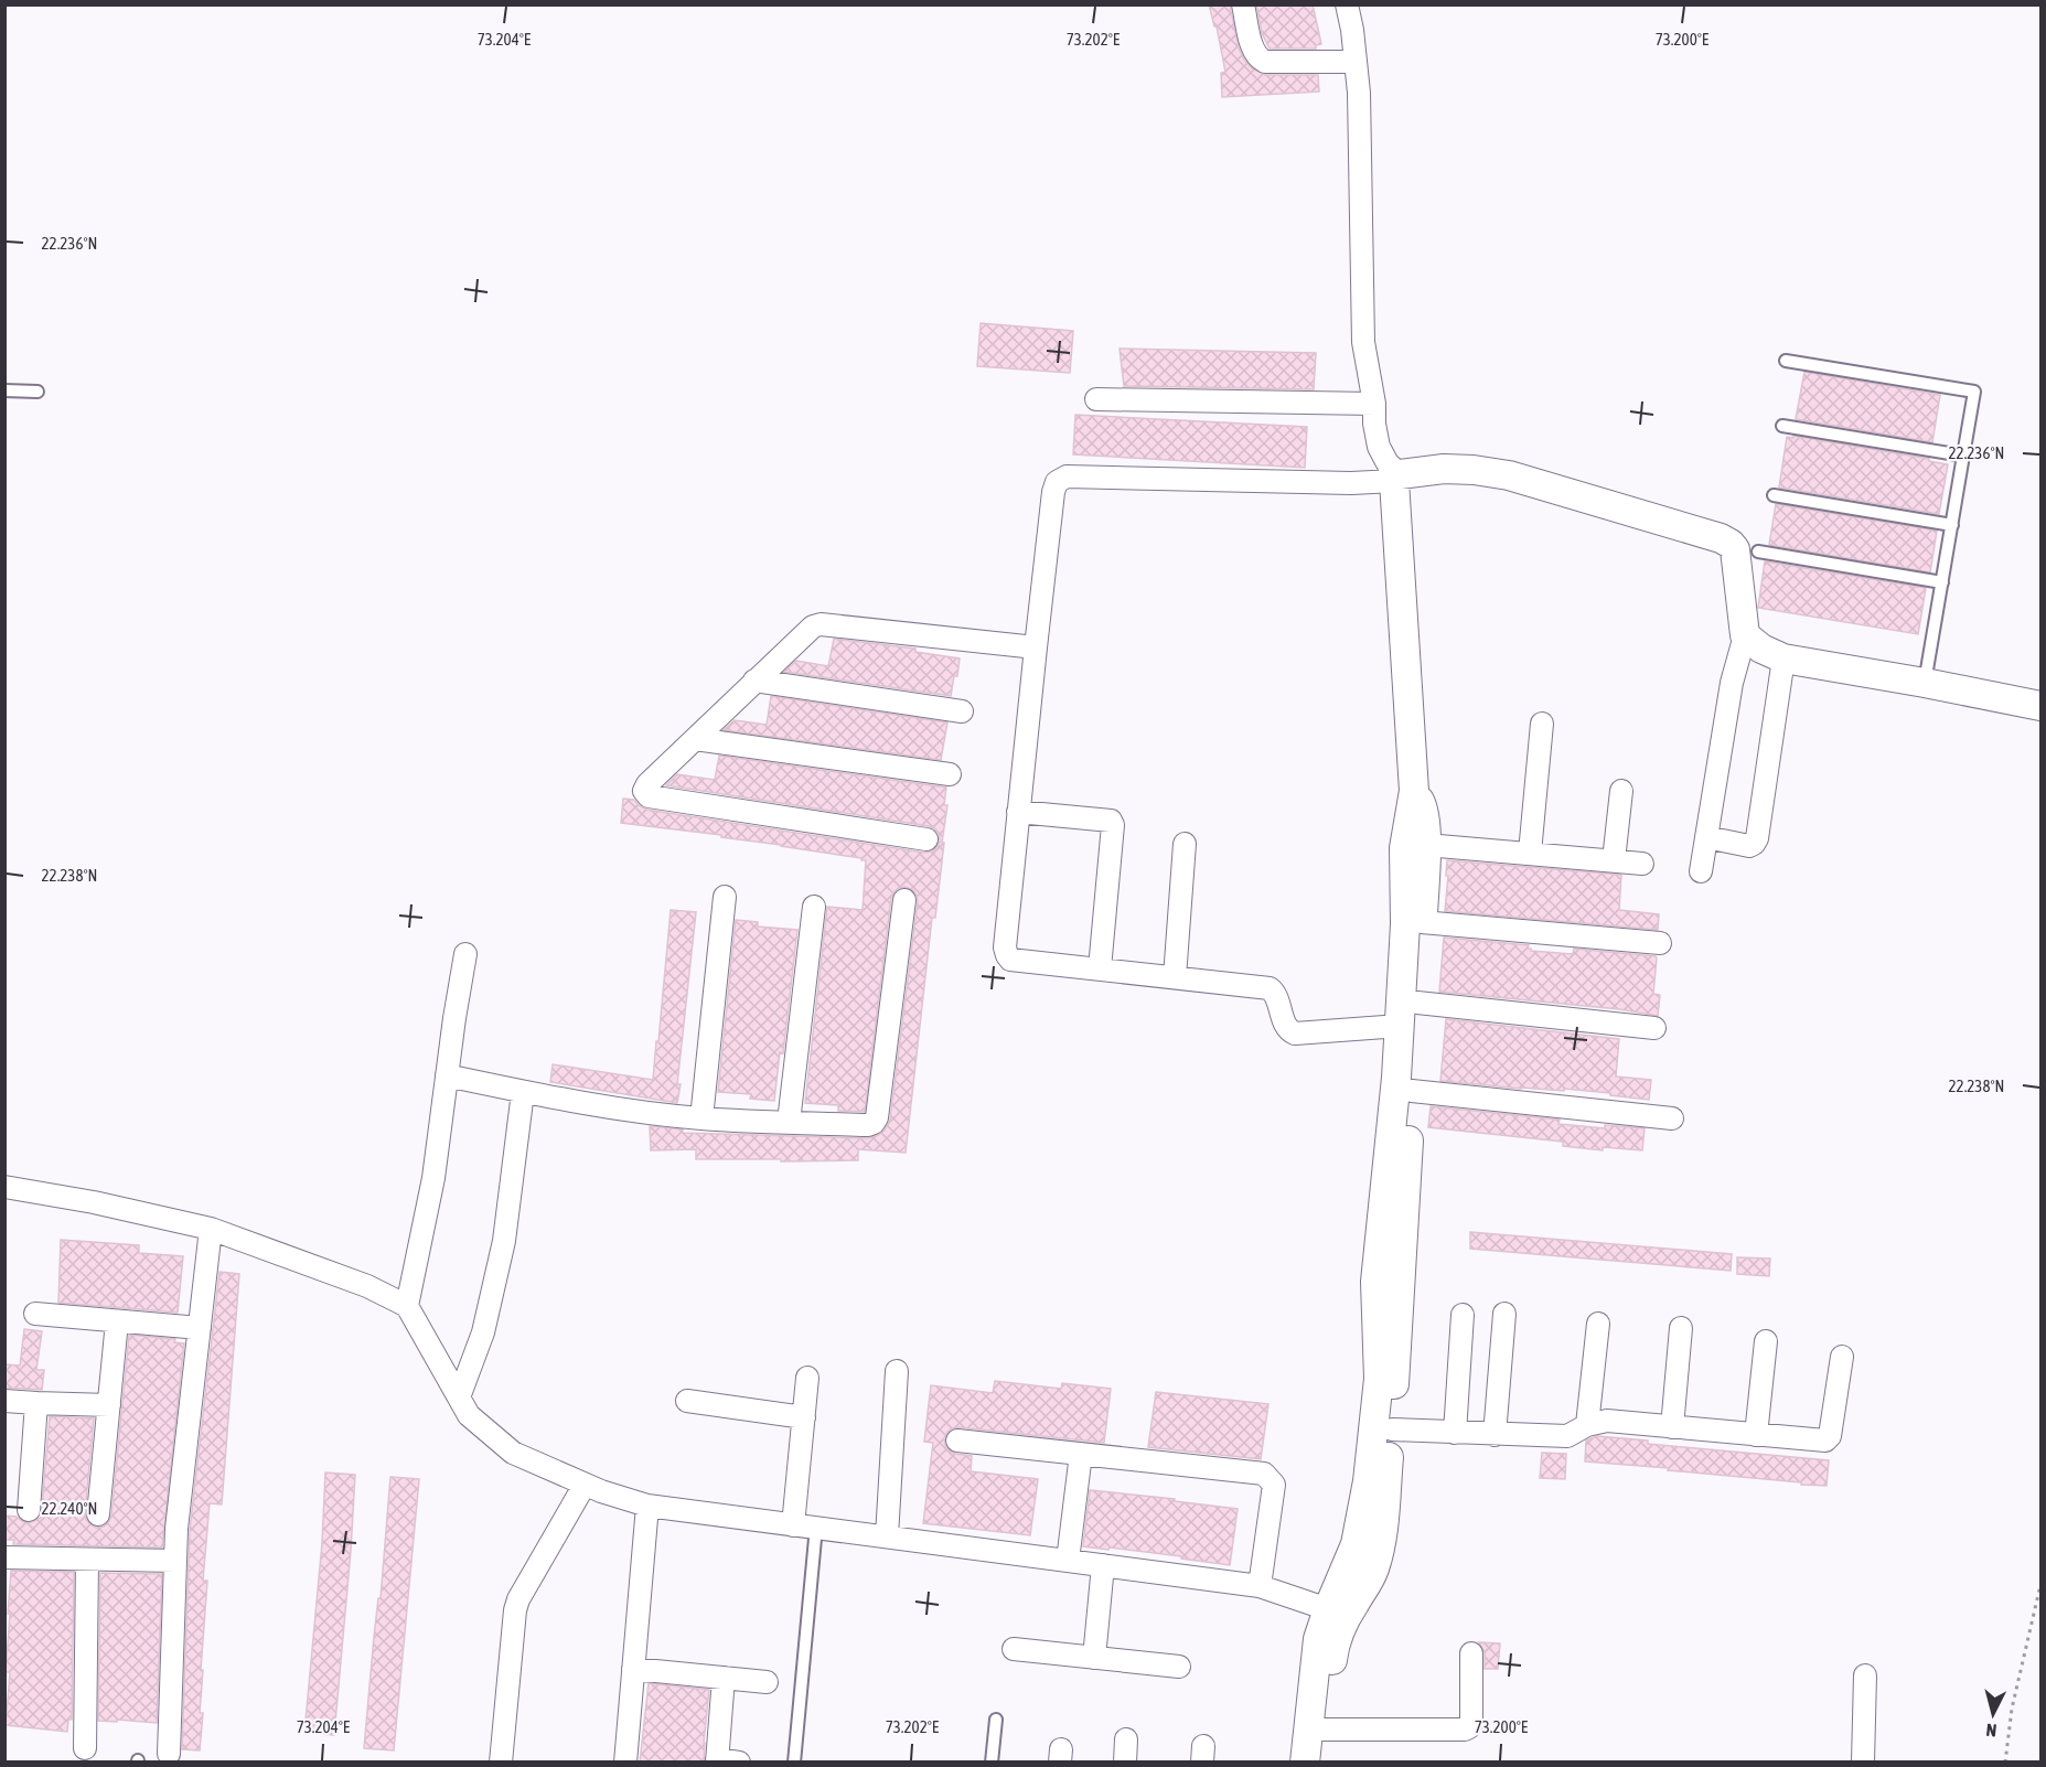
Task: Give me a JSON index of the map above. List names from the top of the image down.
{
  "north": "bottom",
  "coordinates": [
    "73.204°E",
    "73.202°E",
    "73.200°E",
    "22.236°N",
    "22.238°N",
    "22.240°N"
  ]
}
